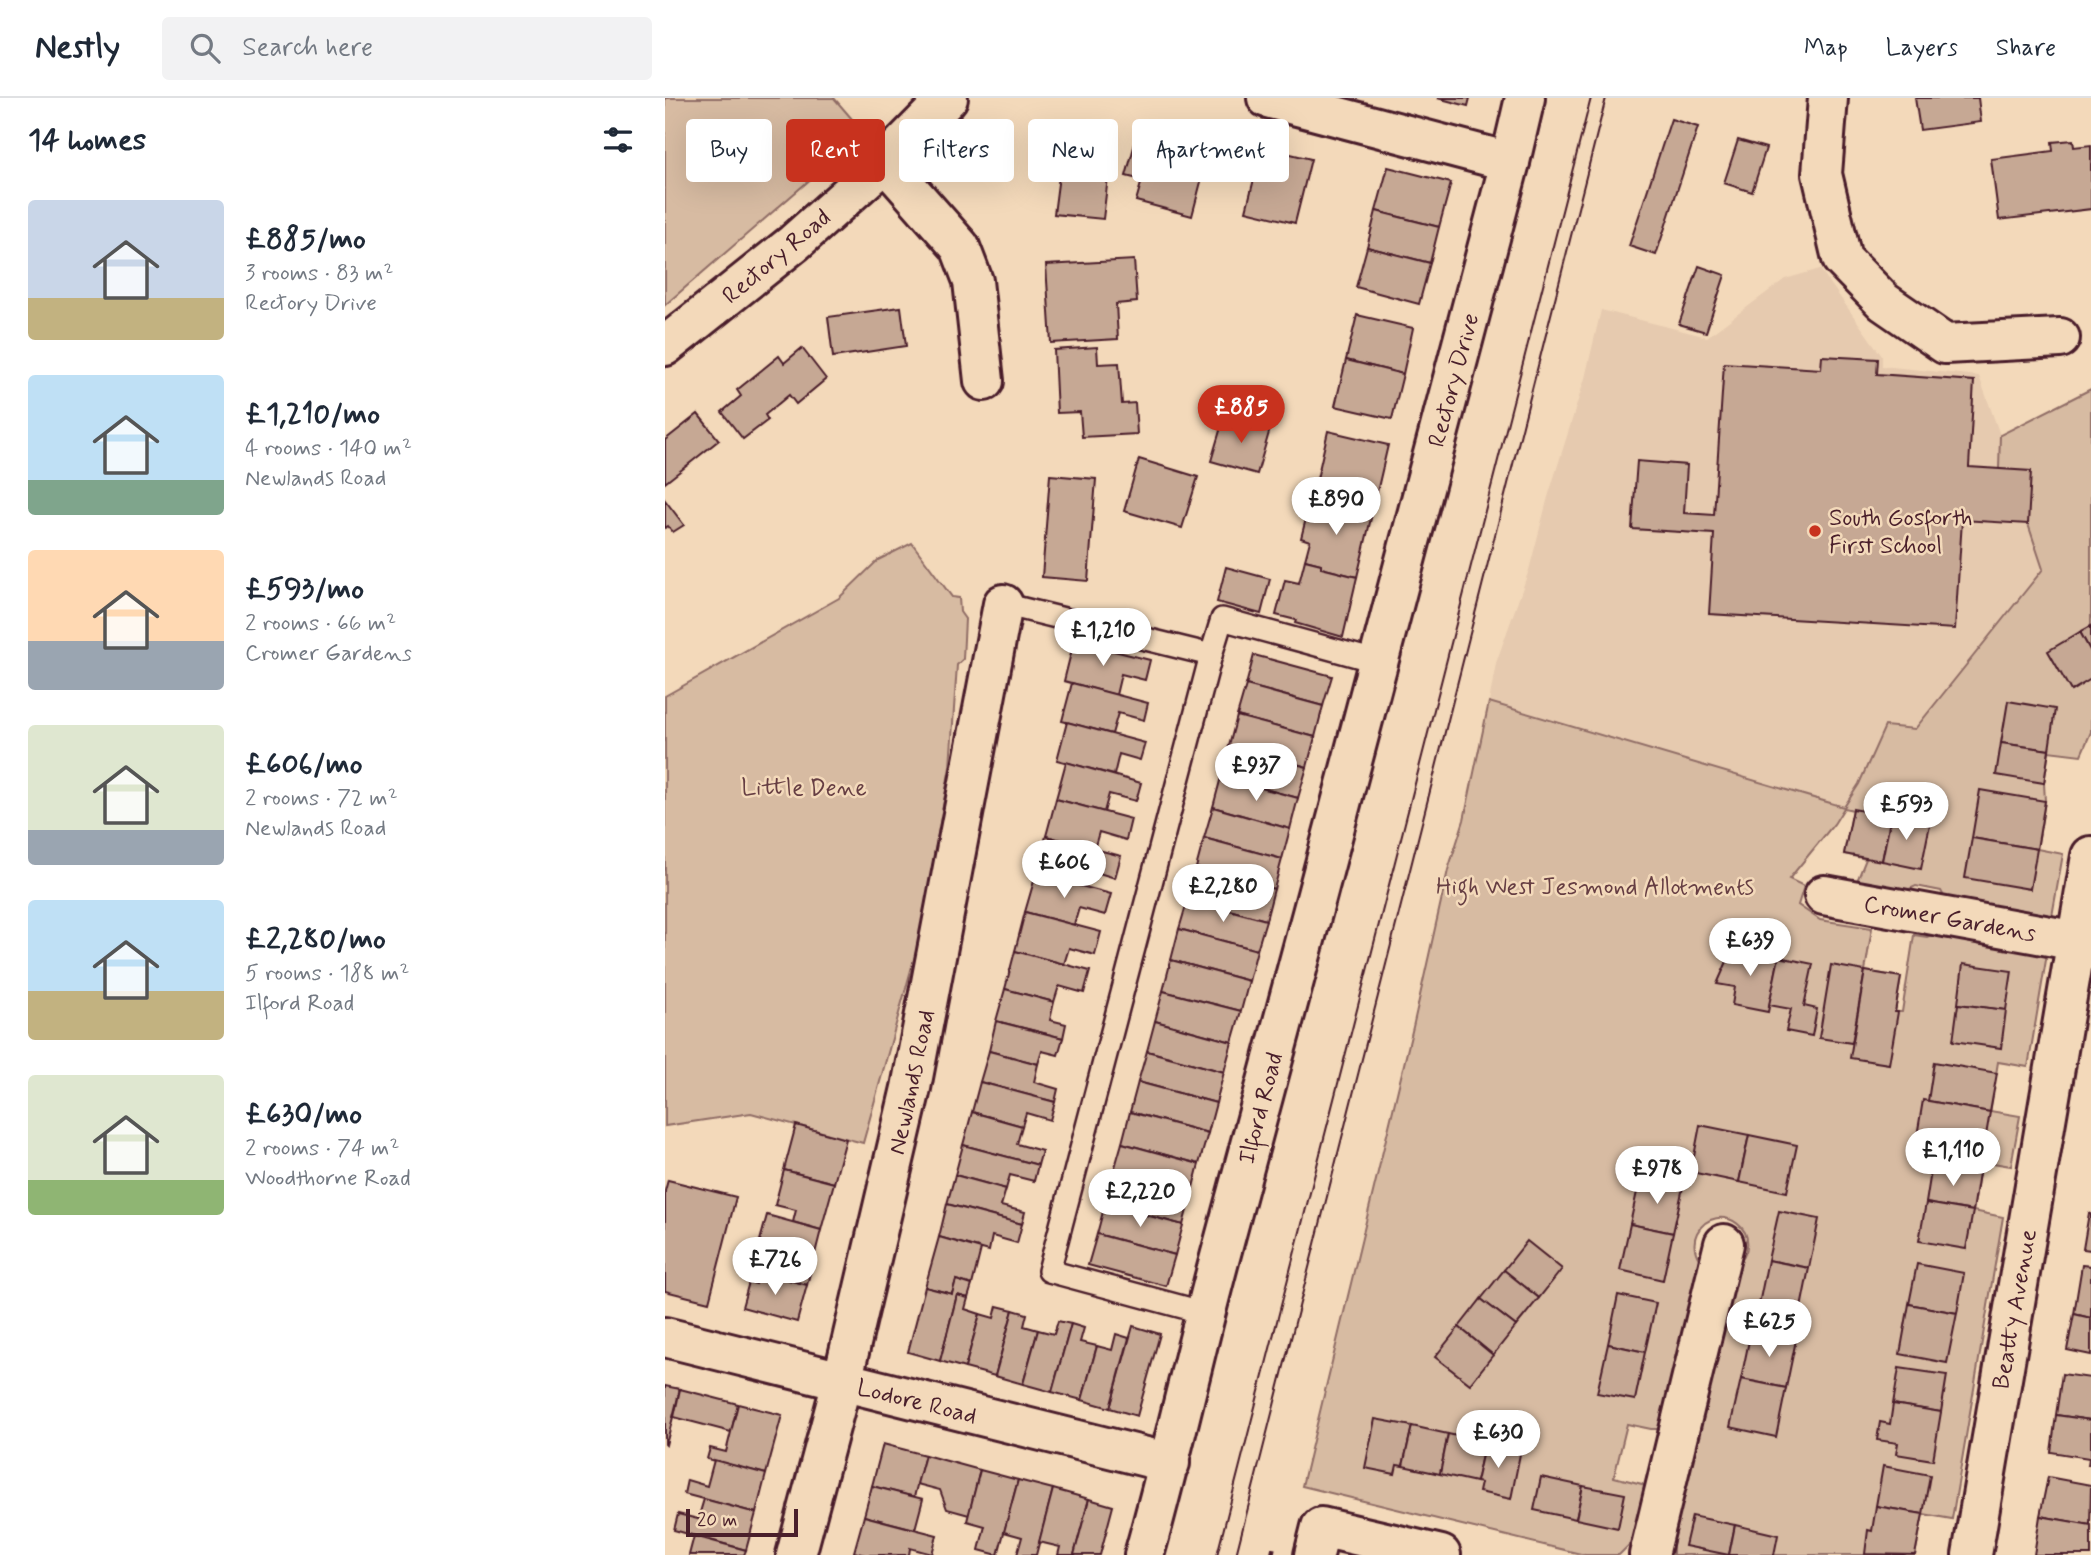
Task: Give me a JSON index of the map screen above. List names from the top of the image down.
{
  "streets": {
    "street": [
      "Rectory Road",
      "Rectory Drive",
      "Cromer Gardens",
      "Newlands Road",
      "Ilford Road",
      "Beatty Avenue",
      "Lodore Road"
    ]
  },
  "crossings": [
    ["Rectory Drive", "Ilford Road"],
    ["Cromer Gardens", "Beatty Avenue"],
    ["Newlands Road", "Lodore Road"],
    ["Ilford Road", "Lodore Road"]
  ],
  "parks": ["Little Dene", "High West Jesmond Allotments"],
  "places": ["South Gosforth First School"],
  "scale_bar": "20 m",
  "page": {
    "header": "Nestly",
    "search": "Search here",
    "nav": ["Map", "Layers", "Share"],
    "heading": "14 homes",
    "chip": [
      "Buy",
      "Rent",
      "Filters",
      "New",
      "Apartment"
    ],
    "list": [
      {
        "name": "£885/mo",
        "note": "3 rooms · 83 m² · Rectory Drive"
      },
      {
        "name": "£1,210/mo",
        "note": "4 rooms · 140 m² · Newlands Road"
      },
      {
        "name": "£593/mo",
        "note": "2 rooms · 66 m² · Cromer Gardens"
      },
      {
        "name": "£606/mo",
        "note": "2 rooms · 72 m² · Newlands Road"
      },
      {
        "name": "£2,280/mo",
        "note": "5 rooms · 188 m² · Ilford Road"
      },
      {
        "name": "£630/mo",
        "note": "2 rooms · 74 m² · Woodthorne Road"
      }
    ],
    "price": [
      "£885",
      "£890",
      "£1,210",
      "£937",
      "£593",
      "£606",
      "£2,280",
      "£639",
      "£1,110",
      "£978",
      "£2,220",
      "£726",
      "£625",
      "£630"
    ],
    "scale": "20 m"
  }
}
